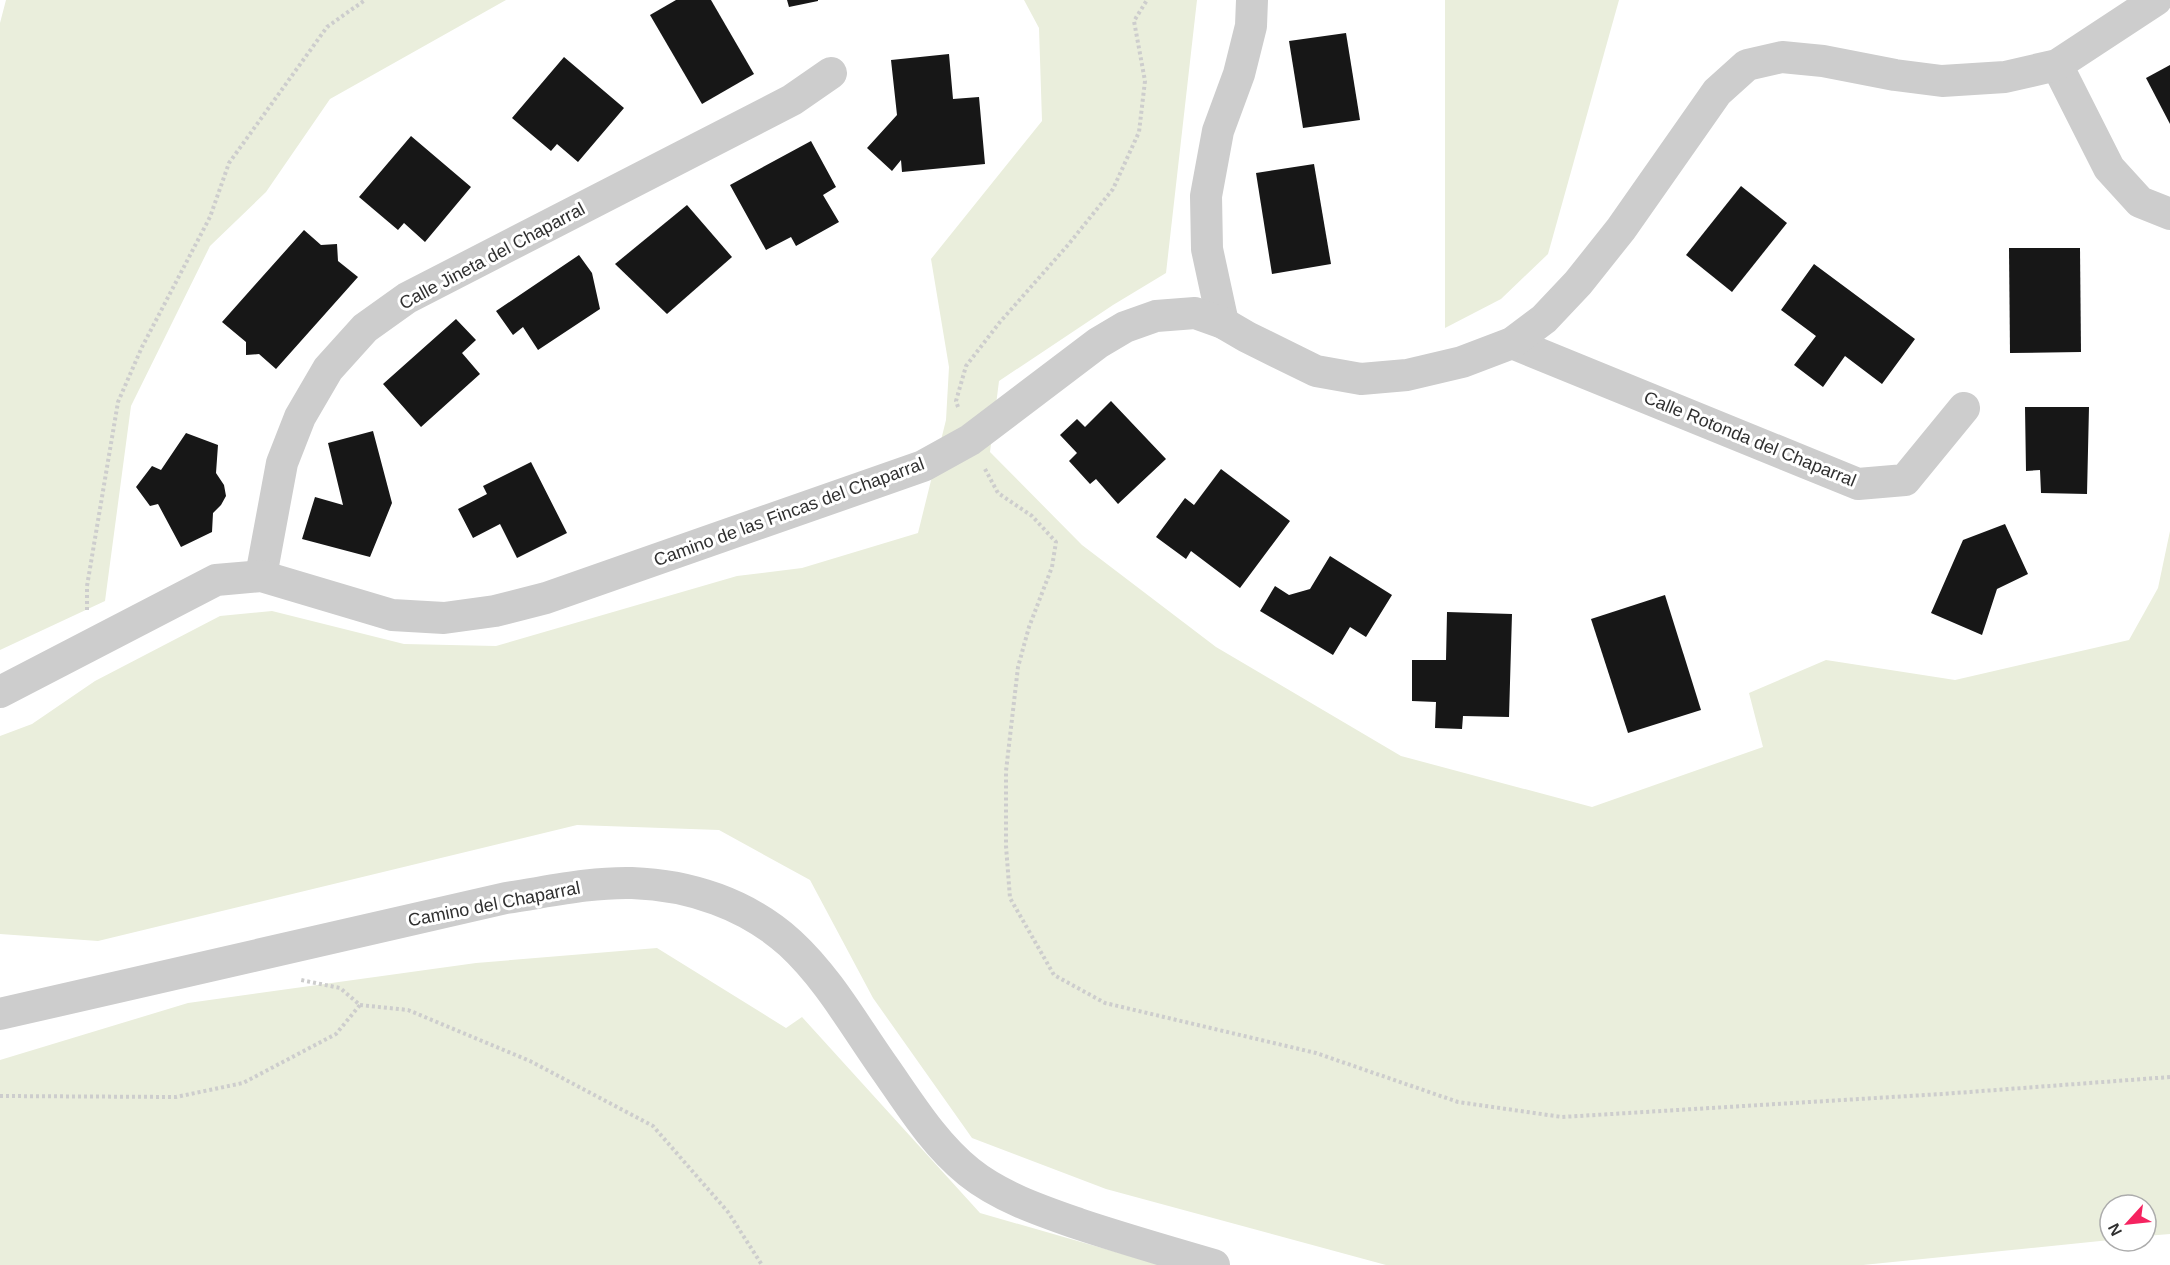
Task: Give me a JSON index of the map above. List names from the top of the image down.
{
  "streets": {
    "street": [
      "Calle Jineta del Chaparral",
      "Calle Rotonda del Chaparral",
      "Camino de las Fincas del Chaparral",
      "Camino del Chaparral"
    ]
  },
  "crossings": [
    ["Calle Jineta del Chaparral", "Camino de las Fincas del Chaparral"],
    ["Calle Rotonda del Chaparral", "Camino de las Fincas del Chaparral"]
  ],
  "north": "bottom left"
}
